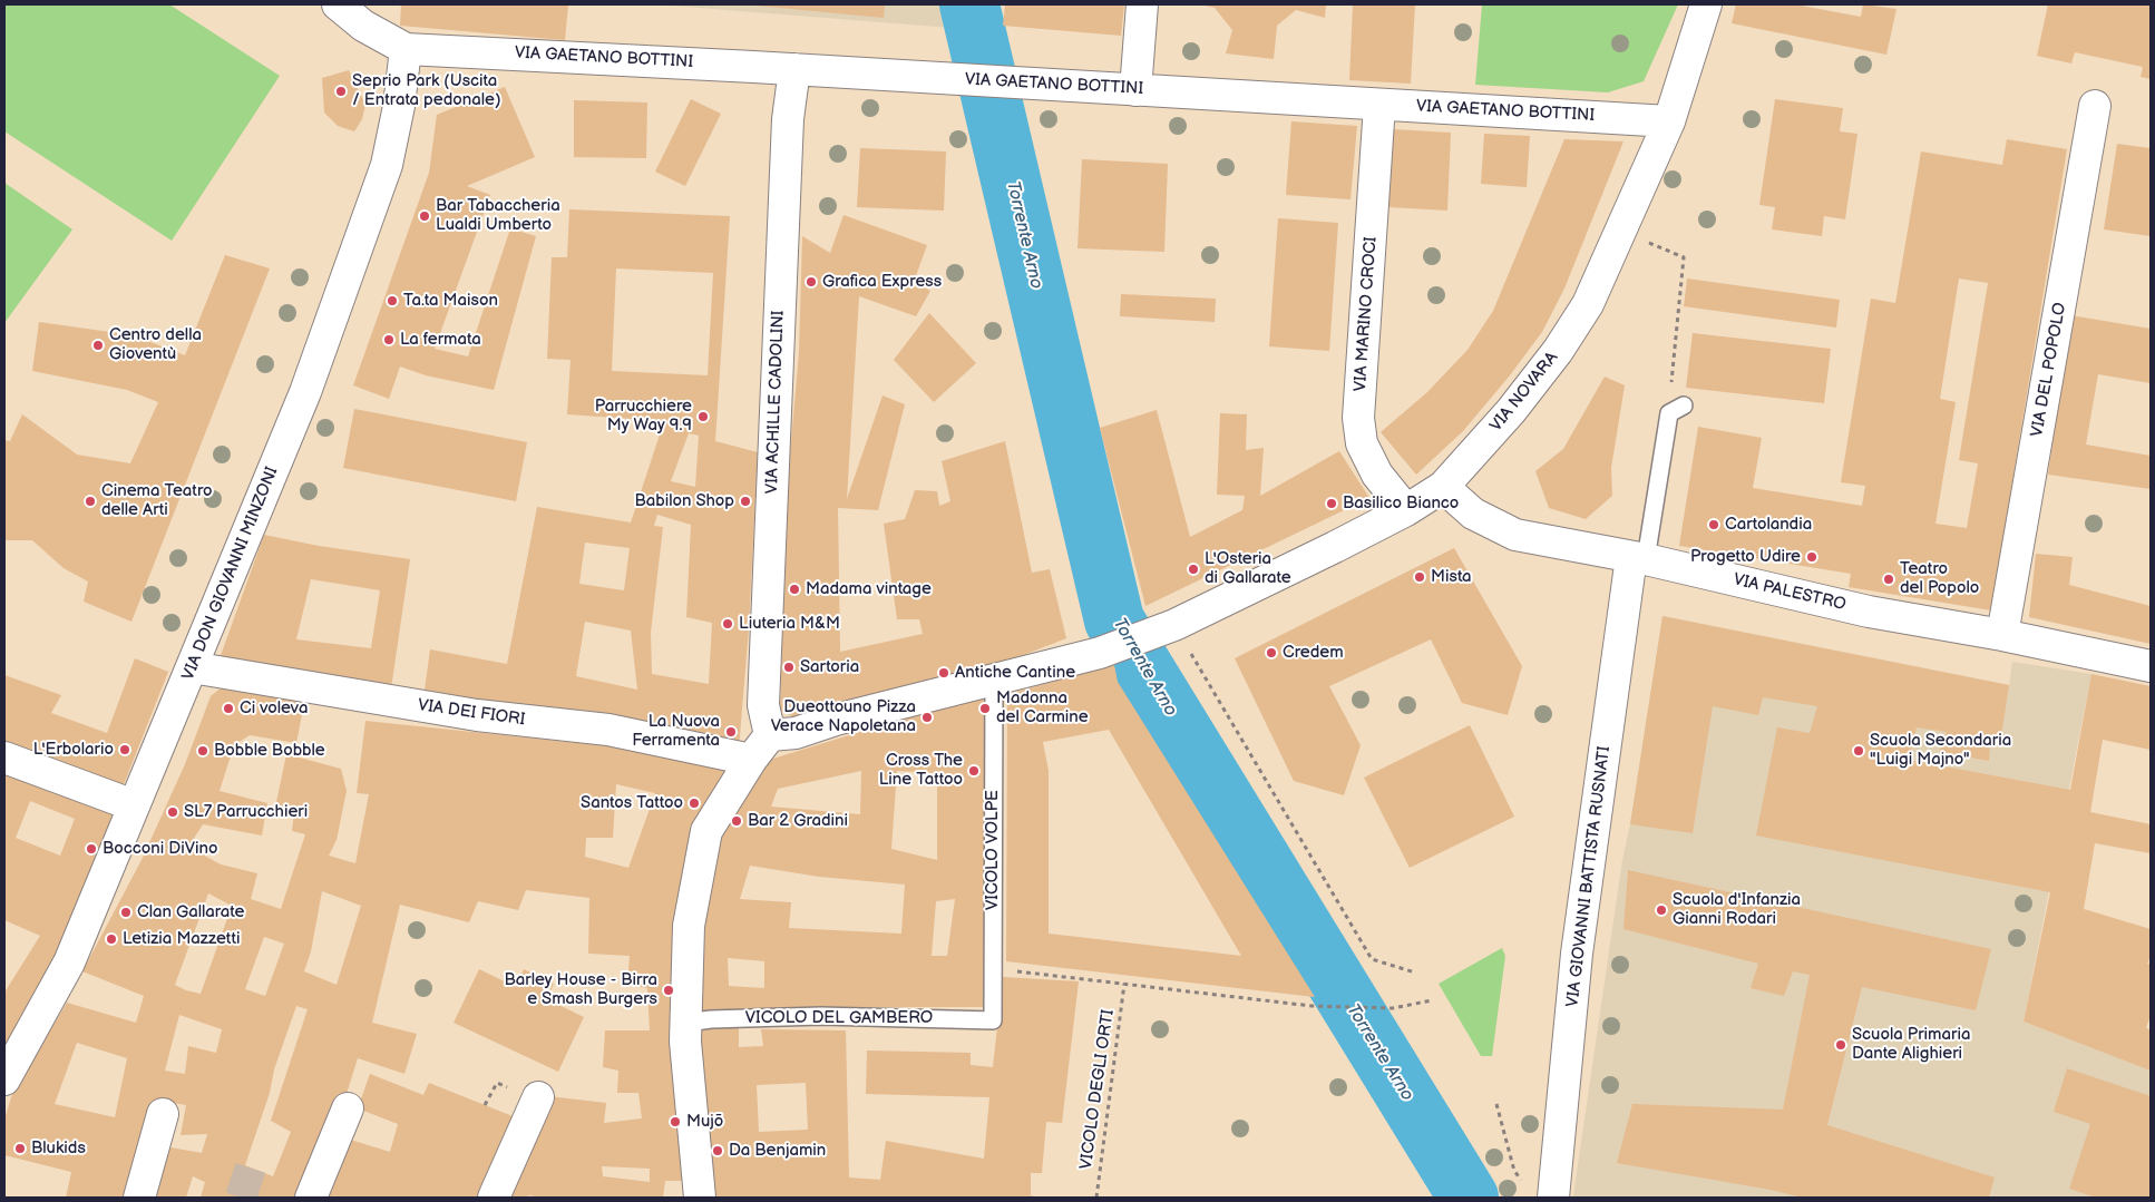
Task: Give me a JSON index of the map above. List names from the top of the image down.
{
  "streets": {
    "street": [
      "VIA GAETANO BOTTINI",
      "VIA MARINO CROCI",
      "VIA DEL POPOLO",
      "VIA NOVARA",
      "VIA ACHILLE CADOLINI",
      "VIA DON GIOVANNI MINZONI",
      "VIA PALESTRO",
      "VIA DEI FIORI",
      "VIA GIOVANNI BATTISTA RUSNATI"
    ],
    "lane": ["VICOLO VOLPE", "VICOLO DEL GAMBERO"],
    "path": ["VICOLO DEGLI ORTI"]
  },
  "crossings": [
    ["VIA GAETANO BOTTINI", "VIA MARINO CROCI"],
    ["VIA GAETANO BOTTINI", "VIA NOVARA"],
    ["VIA GAETANO BOTTINI", "VIA ACHILLE CADOLINI"],
    ["VIA GAETANO BOTTINI", "VIA DON GIOVANNI MINZONI"],
    ["VIA MARINO CROCI", "VIA NOVARA"],
    ["VIA DEL POPOLO", "VIA PALESTRO"],
    ["VIA NOVARA", "VIA ACHILLE CADOLINI"],
    ["VIA NOVARA", "VIA PALESTRO"],
    ["VIA NOVARA", "VICOLO VOLPE"],
    ["VIA DON GIOVANNI MINZONI", "VIA DEI FIORI"],
    ["VIA PALESTRO", "VIA GIOVANNI BATTISTA RUSNATI"],
    ["VICOLO VOLPE", "VICOLO DEL GAMBERO"]
  ],
  "water": ["Torrente Arno"],
  "places": [
    "Seprio Park (Uscita / Entrata pedonale)",
    "Bar Tabaccheria Lualdi Umberto",
    "Grafica Express",
    "Ta.ta Maison",
    "La fermata",
    "Centro della Gioventù",
    "Parrucchiere My Way 9.9",
    "Cinema Teatro delle Arti",
    "Babilon Shop",
    "Basilico Bianco",
    "Cartolandia",
    "Progetto Udire",
    "L'Osteria di Gallarate",
    "Mista",
    "Teatro del Popolo",
    "Madama vintage",
    "Liuteria M&M",
    "Credem",
    "Sartoria",
    "Antiche Cantine",
    "Ci voleva",
    "Madonna del Carmine",
    "Dueottouno Pizza Verace Napoletana",
    "La Nuova Ferramenta",
    "L'Erbolario",
    "Bobble Bobble",
    "Scuola Secondaria \"Luigi Majno\"",
    "Cross The Line Tattoo",
    "Santos Tattoo",
    "SL7 Parrucchieri",
    "Bar 2 Gradini",
    "Bocconi DiVino",
    "Scuola d'Infanzia Gianni Rodari",
    "Clan Gallarate",
    "Letizia Mazzetti",
    "Barley House - Birra e Smash Burgers",
    "Scuola Primaria Dante Alighieri",
    "Mujō",
    "Blukids",
    "Da Benjamin"
  ]
}
